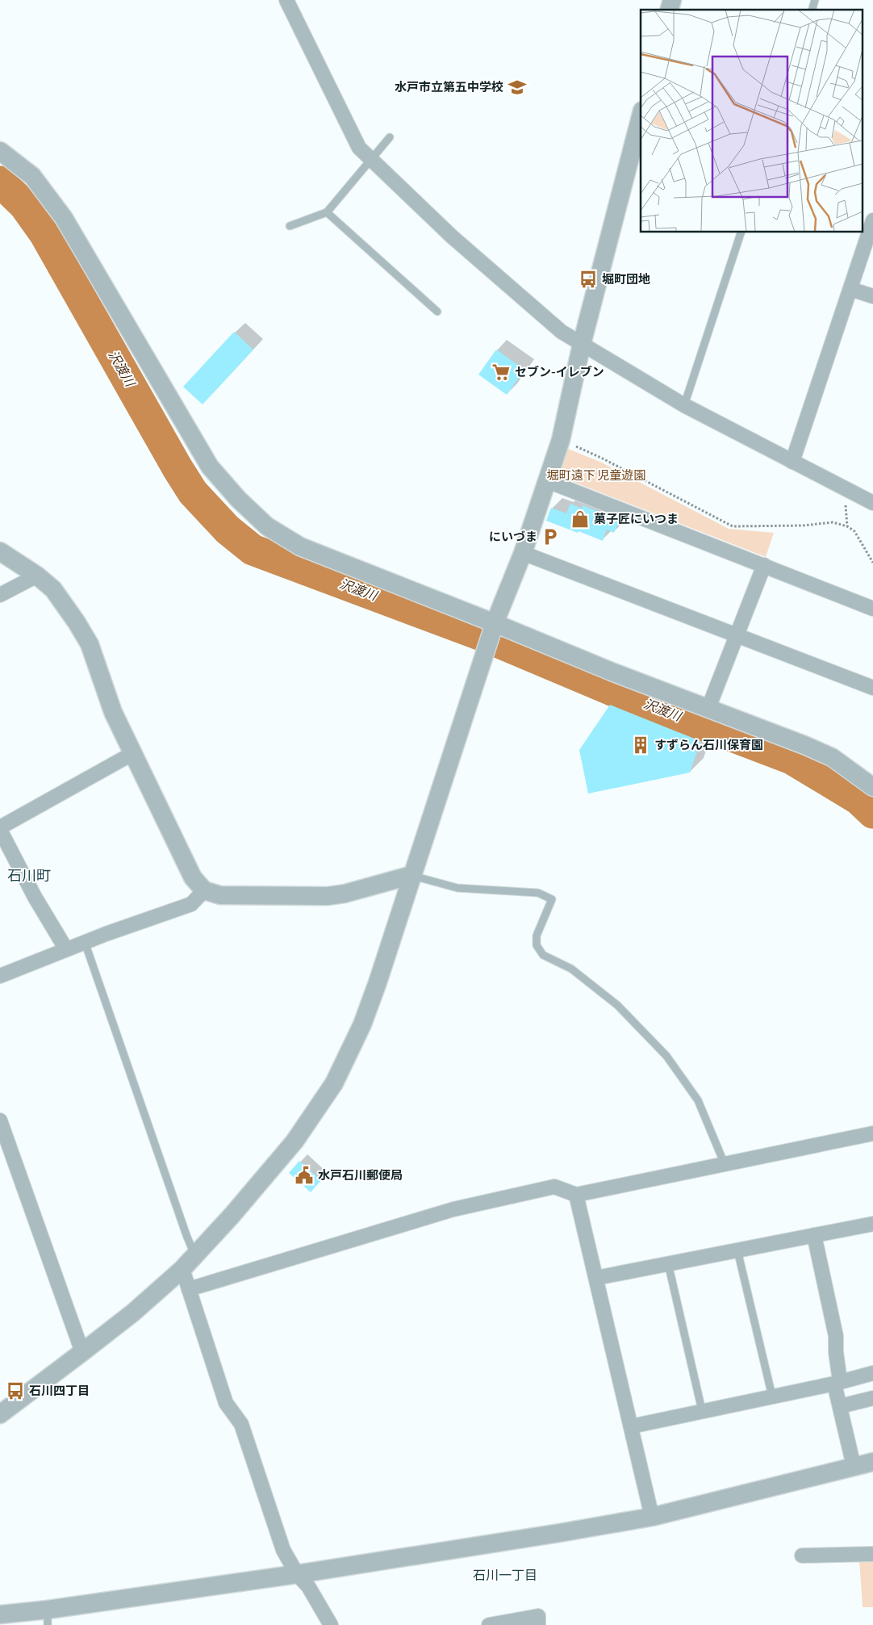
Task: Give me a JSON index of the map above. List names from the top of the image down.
{
  "districts": ["石川町", "石川一丁目"],
  "water": ["沢渡川"],
  "parks": ["堀町遠下 児童遊園"],
  "places": {
    "school or university": ["水戸市立第五中学校"],
    "bus stop": ["堀町団地", "石川四丁目"],
    "supermarket": ["セブン-イレブン"],
    "shop": ["菓子匠にいつま"],
    "parking": ["にいづま"],
    "building": ["すずらん石川保育園"],
    "public building": ["水戸石川郵便局"]
  }
}
